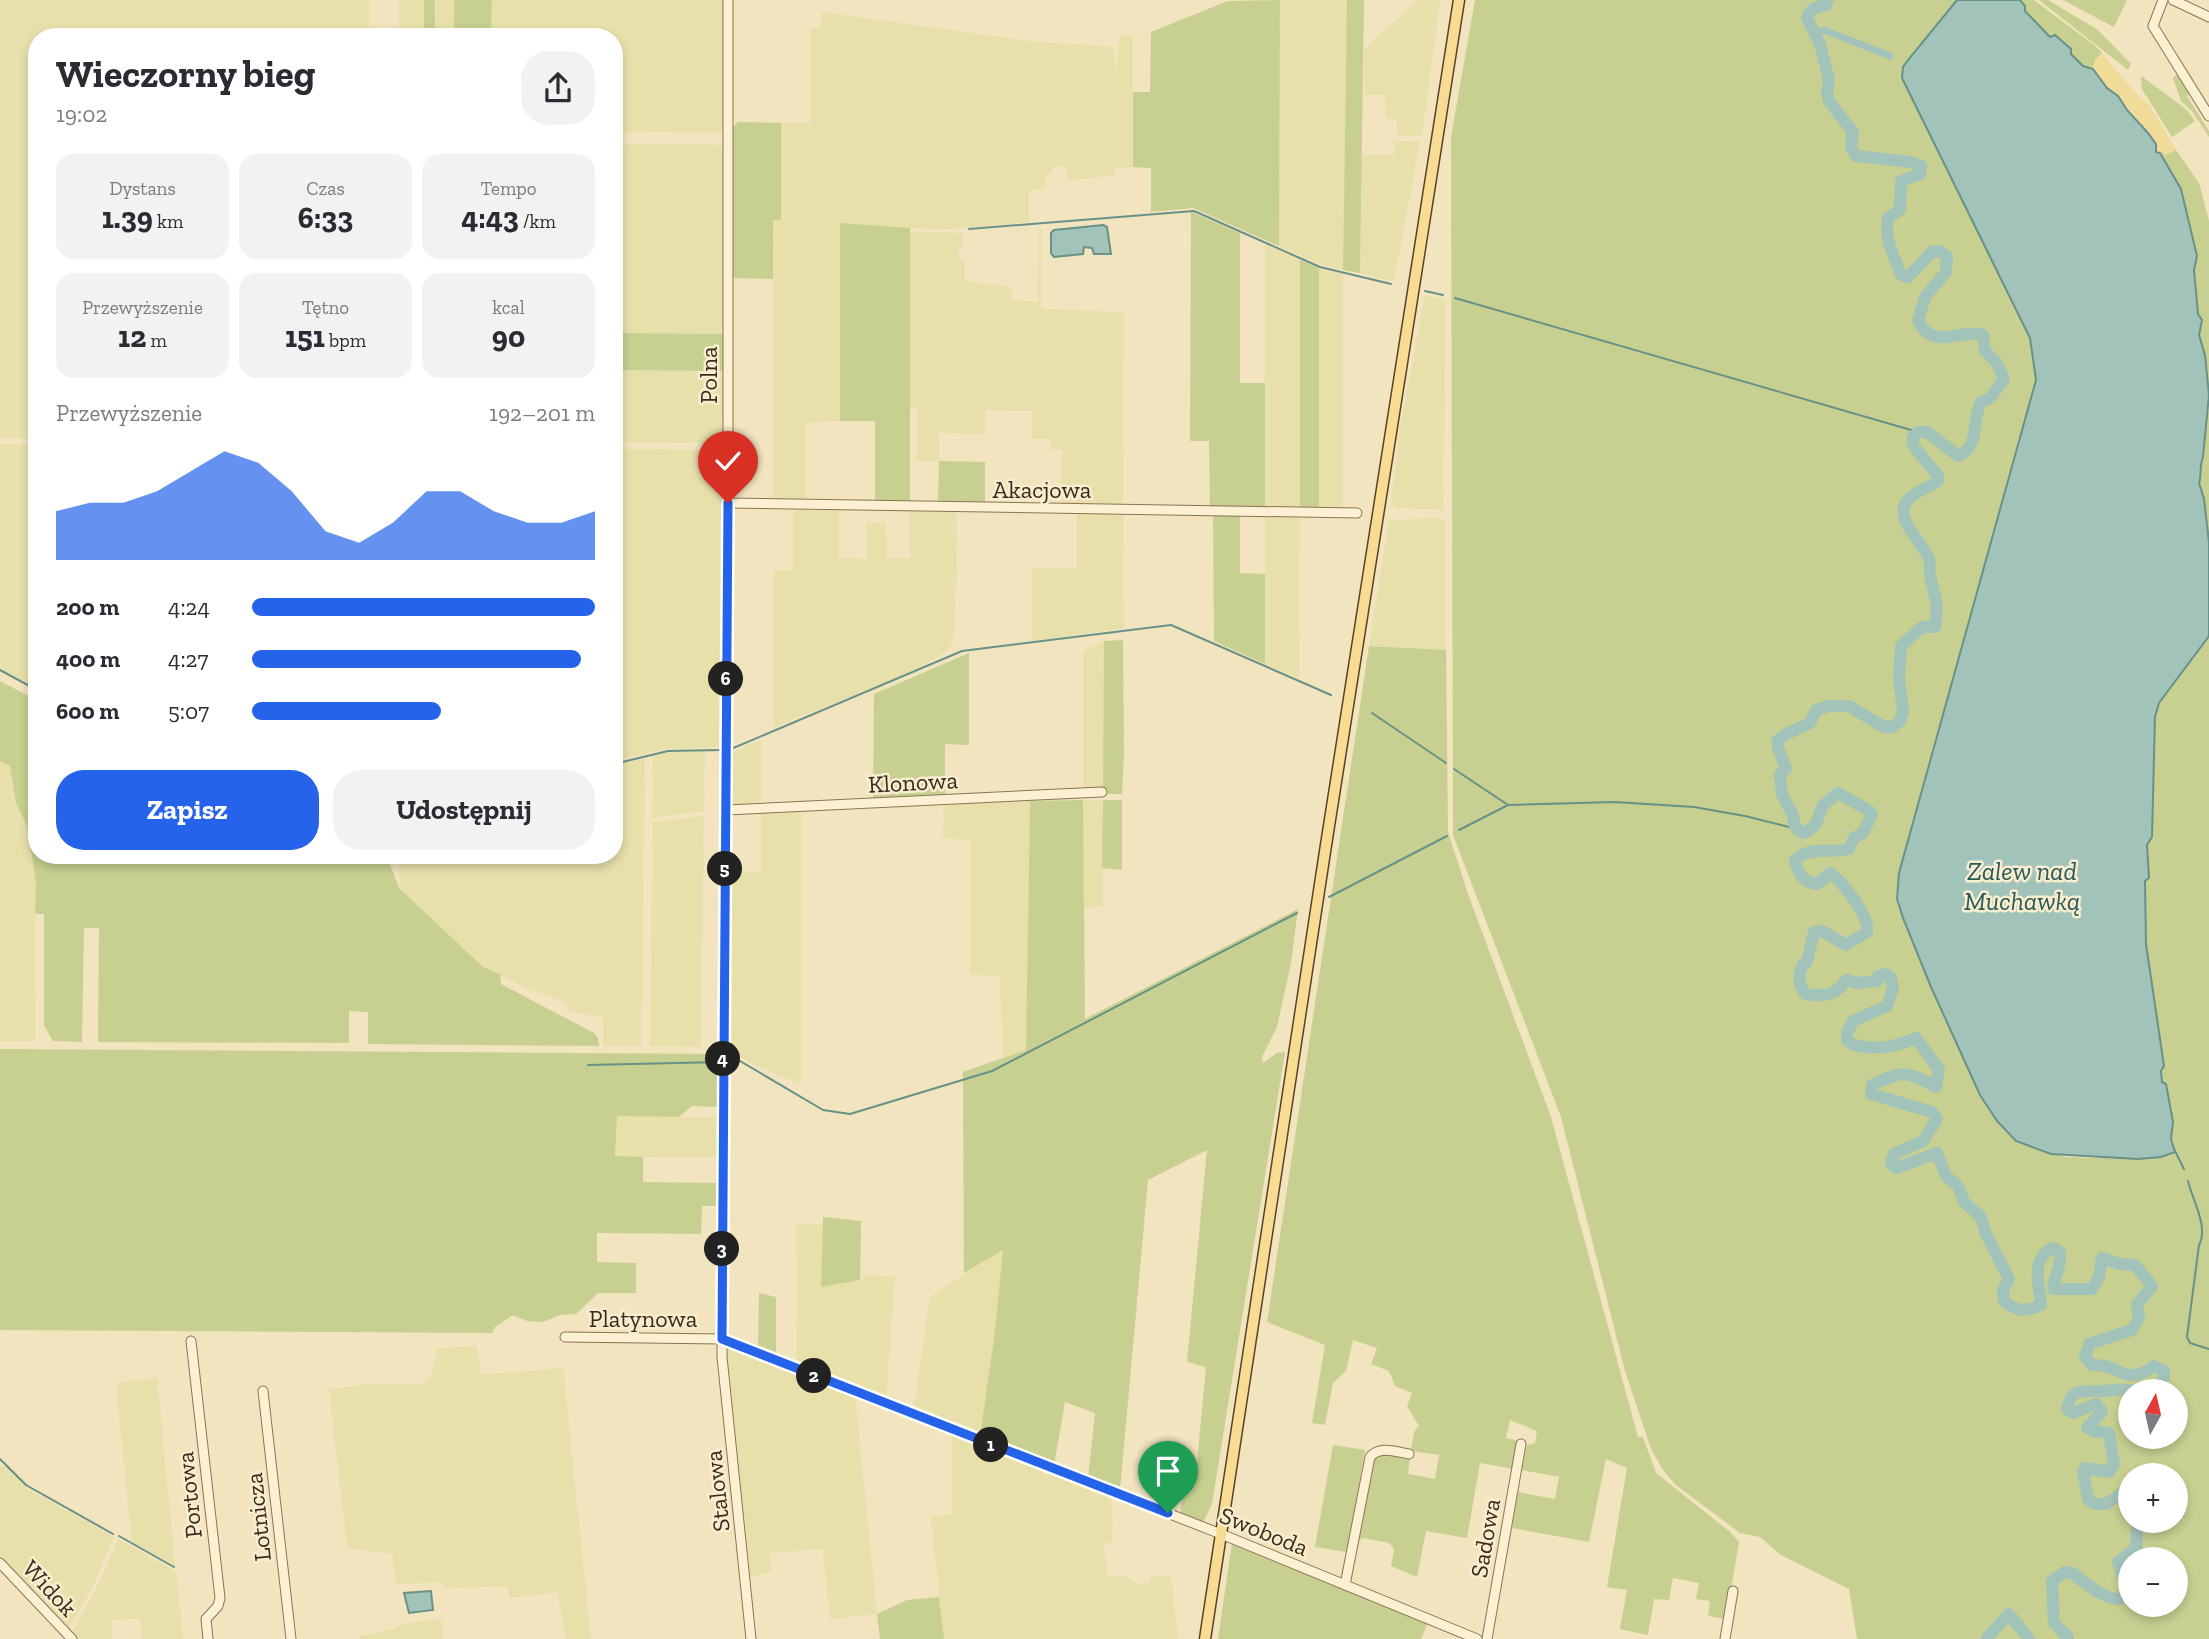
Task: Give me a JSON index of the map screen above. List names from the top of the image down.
{
  "streets": {
    "street": [
      "Polna",
      "Akacjowa",
      "Klonowa",
      "Platynowa",
      "Stalowa",
      "Portowa",
      "Lotnicza",
      "Swoboda",
      "Sadowa",
      "Widok"
    ]
  },
  "crossings": [
    ["Polna", "Akacjowa"],
    ["Polna", "Klonowa"],
    ["Polna", "Platynowa"],
    ["Polna", "Stalowa"],
    ["Polna", "Swoboda"],
    ["Platynowa", "Stalowa"],
    ["Platynowa", "Swoboda"],
    ["Stalowa", "Swoboda"]
  ],
  "water": ["Zalew nad Muchawką"],
  "north": "top",
  "page": {
    "heading": ["Wieczorny bieg", "19:02"],
    "stats": [
      ["Dystans", "1.39 km"],
      ["Czas", "6:33"],
      ["Tempo", "4:43 /km"],
      ["Przewyższenie", "12 m"],
      ["Tętno", "151 bpm"],
      ["kcal", "90"]
    ],
    "chart": ["Przewyższenie", "192–201 m"],
    "list": [
      {
        "name": "200 m",
        "note": "4:24"
      },
      {
        "name": "400 m",
        "note": "4:27"
      },
      {
        "name": "600 m",
        "note": "5:07"
      }
    ],
    "pins": [
      "6",
      "5",
      "4",
      "3",
      "2",
      "1"
    ],
    "buttons": ["Zapisz", "Udostępnij"],
    "map_buttons": ["+", "−"]
  }
}
